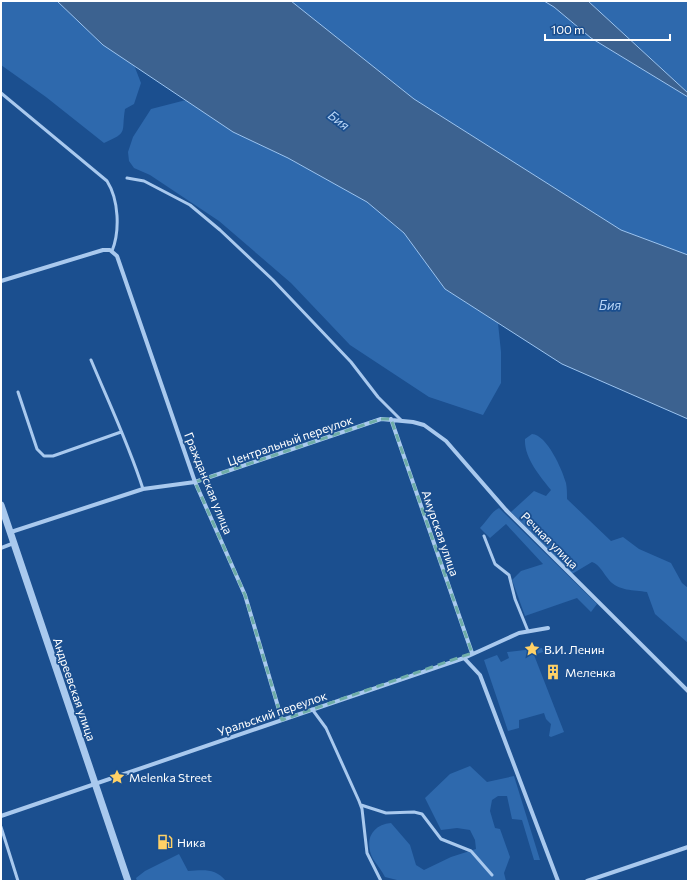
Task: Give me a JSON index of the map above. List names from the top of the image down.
{
  "streets": {
    "street": [
      "Центральный переулок",
      "Гражданская улица",
      "Амурская улица",
      "Речная улица",
      "Андреевская улица",
      "Уральский переулок"
    ]
  },
  "crossings": [
    ["Центральный переулок", "Гражданская улица"],
    ["Центральный переулок", "Амурская улица"],
    ["Центральный переулок", "Речная улица"],
    ["Центральный переулок", "Андреевская улица"],
    ["Гражданская улица", "Уральский переулок"],
    ["Амурская улица", "Речная улица"],
    ["Амурская улица", "Уральский переулок"],
    ["Андреевская улица", "Уральский переулок"]
  ],
  "water": ["Бия"],
  "places": {
    "place": ["В.И. Ленин", "Melenka Street"],
    "building": ["Меленка"],
    "fuel station": ["Ника"]
  },
  "scale_bar": "100 m"
}
